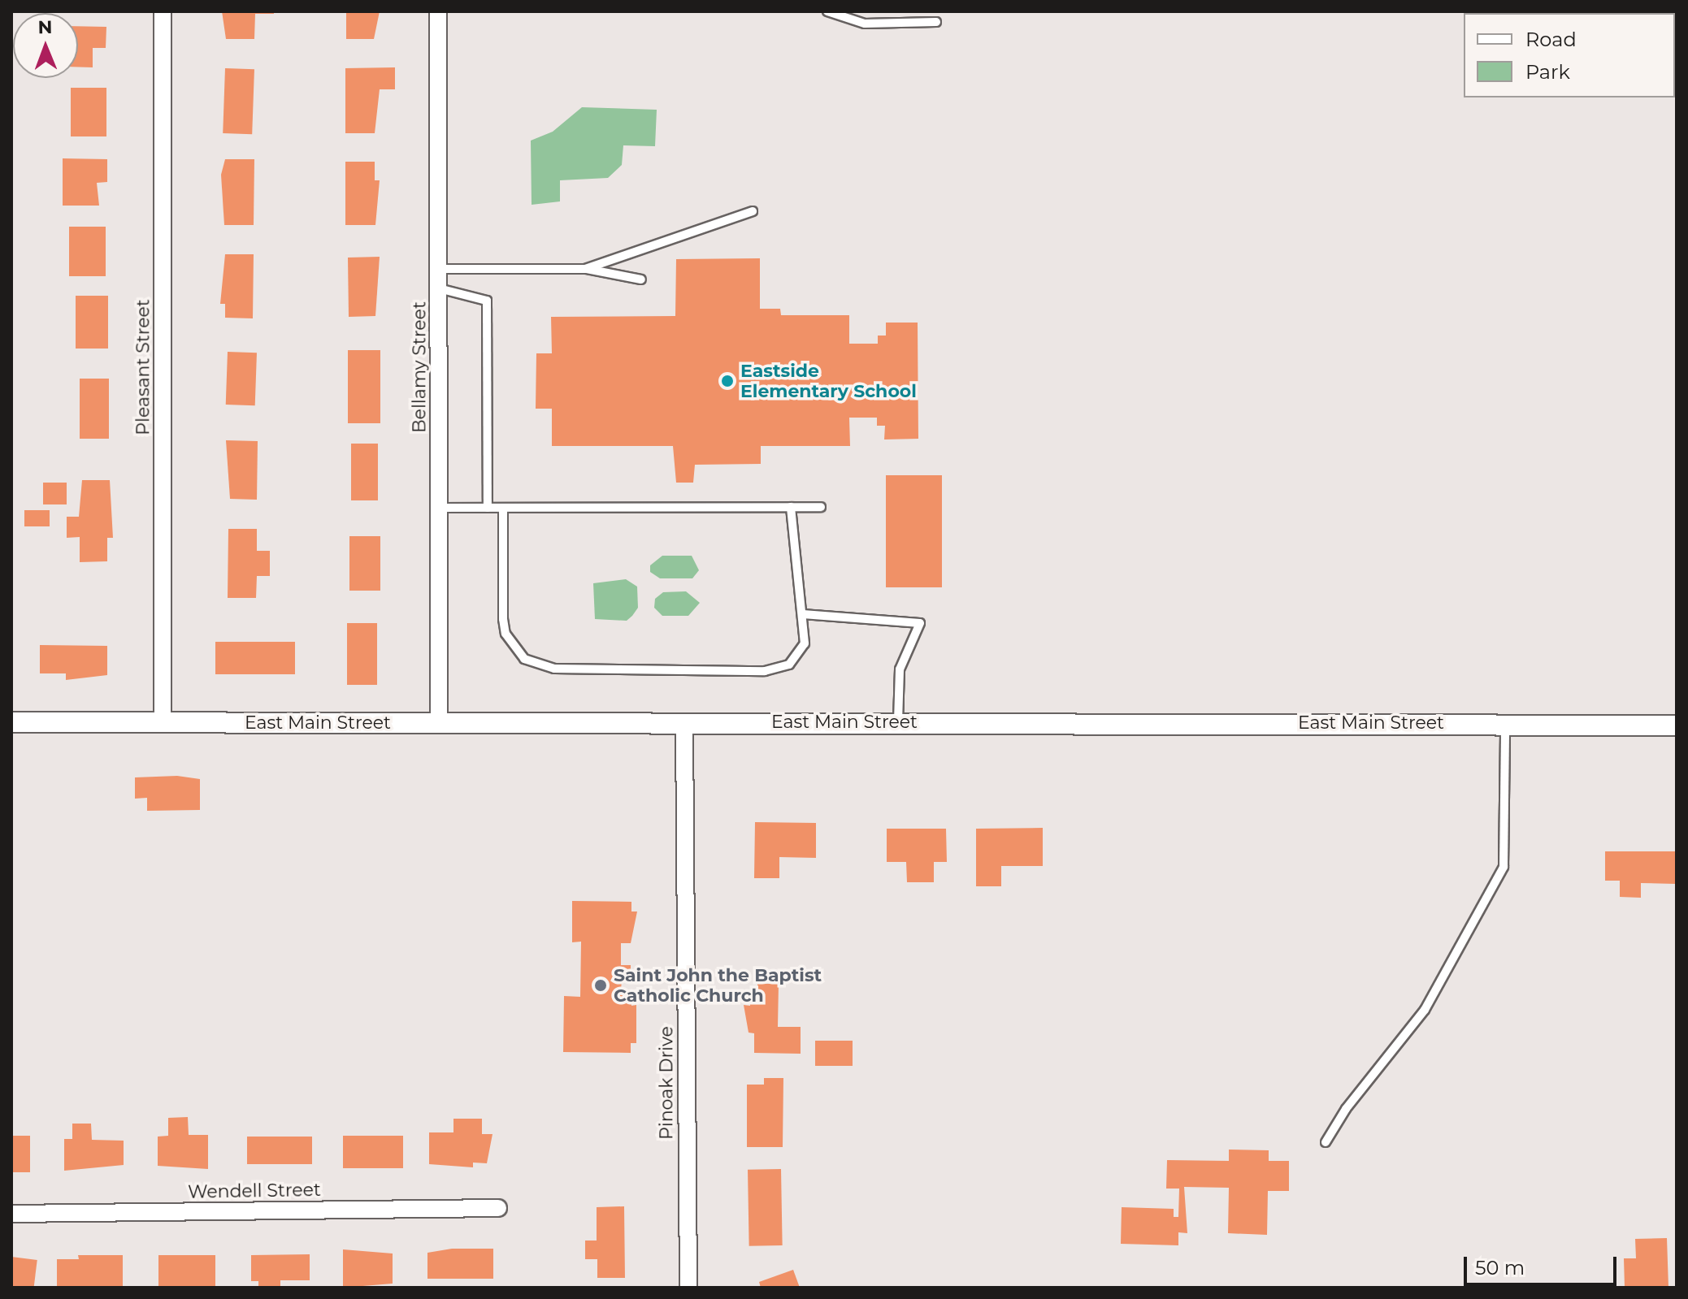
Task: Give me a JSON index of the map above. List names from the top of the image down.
{
  "streets": {
    "street": [
      "Pleasant Street",
      "Bellamy Street",
      "East Main Street",
      "Pinoak Drive",
      "Wendell Street"
    ]
  },
  "crossings": [
    ["Pleasant Street", "East Main Street"],
    ["Bellamy Street", "East Main Street"],
    ["East Main Street", "Pinoak Drive"]
  ],
  "places": ["Eastside Elementary School", "Saint John the Baptist Catholic Church"],
  "legend": ["Road", "Park"],
  "scale_bar": "50 m",
  "north": "top"
}
